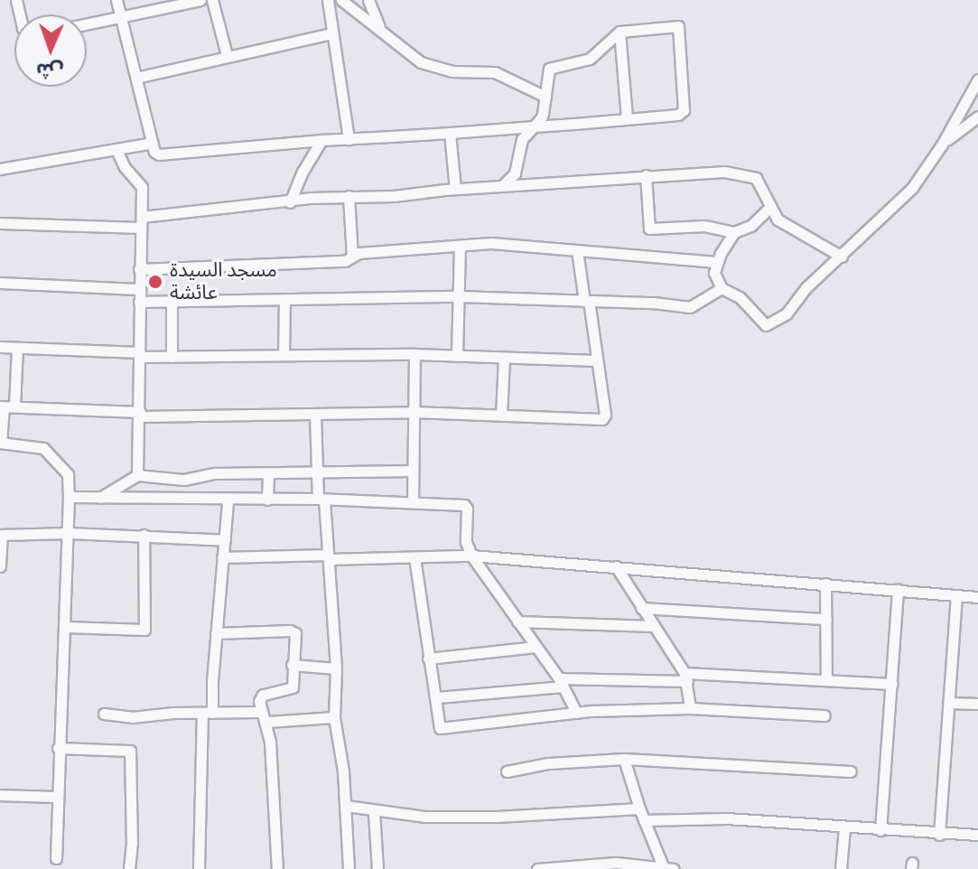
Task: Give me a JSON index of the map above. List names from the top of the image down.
{
  "places": ["مسجد السيدة عائشة"],
  "north": "bottom"
}
